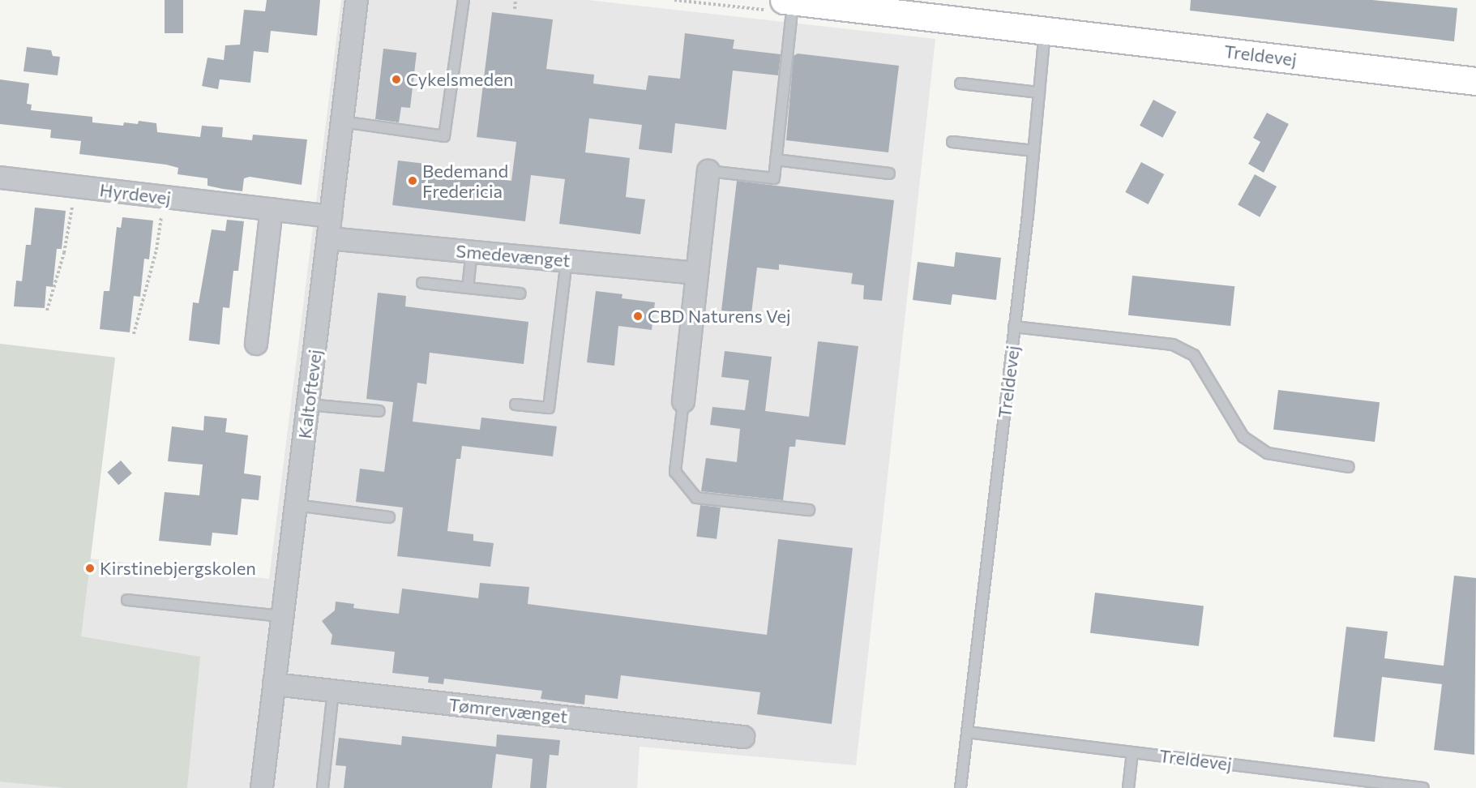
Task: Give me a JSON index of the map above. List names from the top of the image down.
{
  "streets": {
    "street": [
      "Treldevej",
      "Hyrdevej",
      "Smedevænget",
      "Kaltoftevej",
      "Tømrervænget"
    ]
  },
  "crossings": [
    ["Hyrdevej", "Kaltoftevej"],
    ["Smedevænget", "Kaltoftevej"],
    ["Kaltoftevej", "Tømrervænget"]
  ],
  "places": [
    "Cykelsmeden",
    "Bedemand Fredericia",
    "CBD Naturens Vej",
    "Kirstinebjergskolen"
  ]
}
